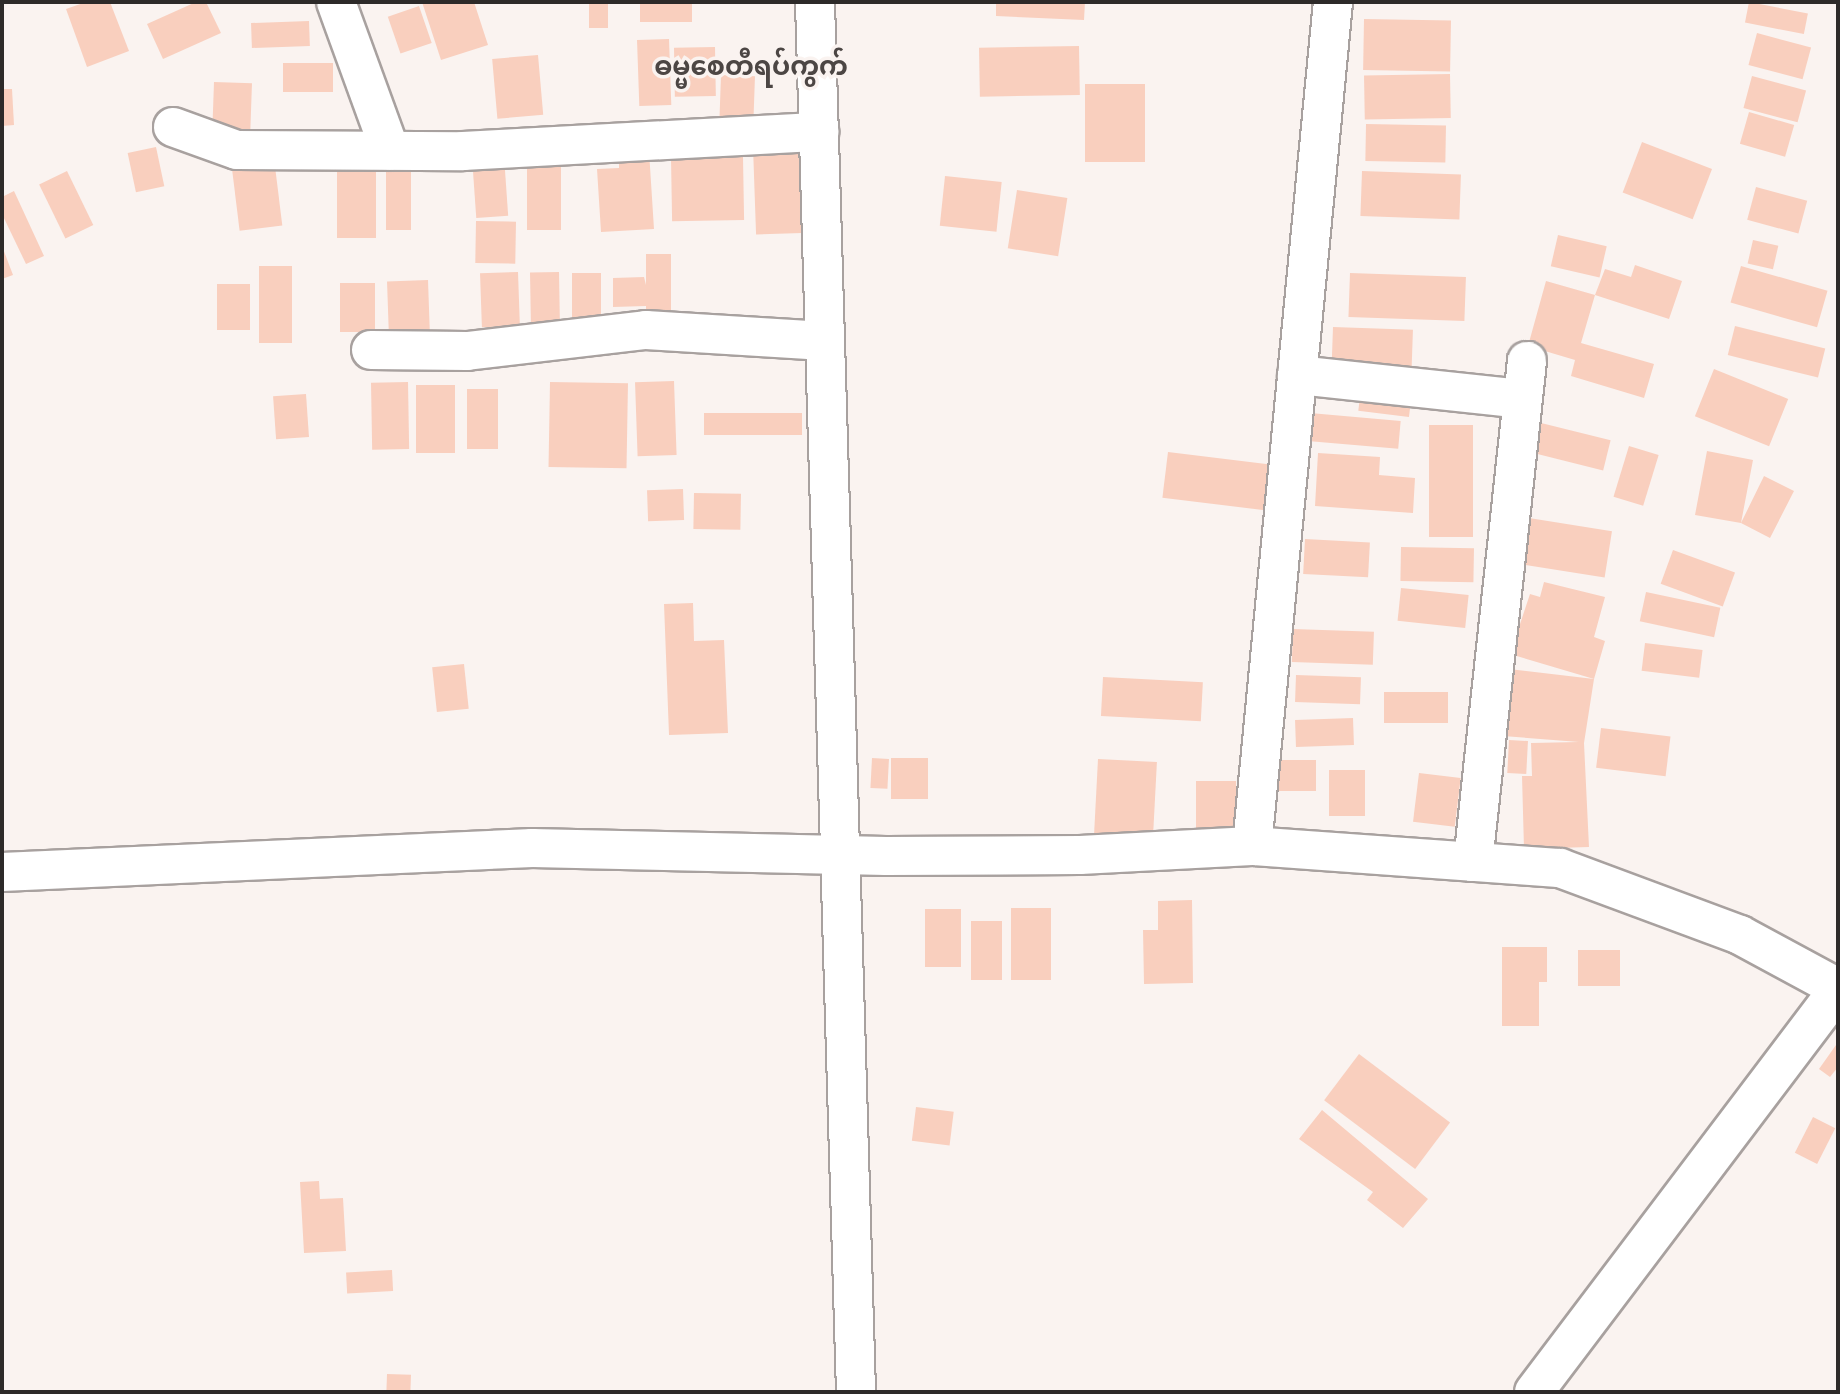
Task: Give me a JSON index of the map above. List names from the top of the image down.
{
  "districts": ["ဓမ္မစေတီရပ်ကွက်"]
}
